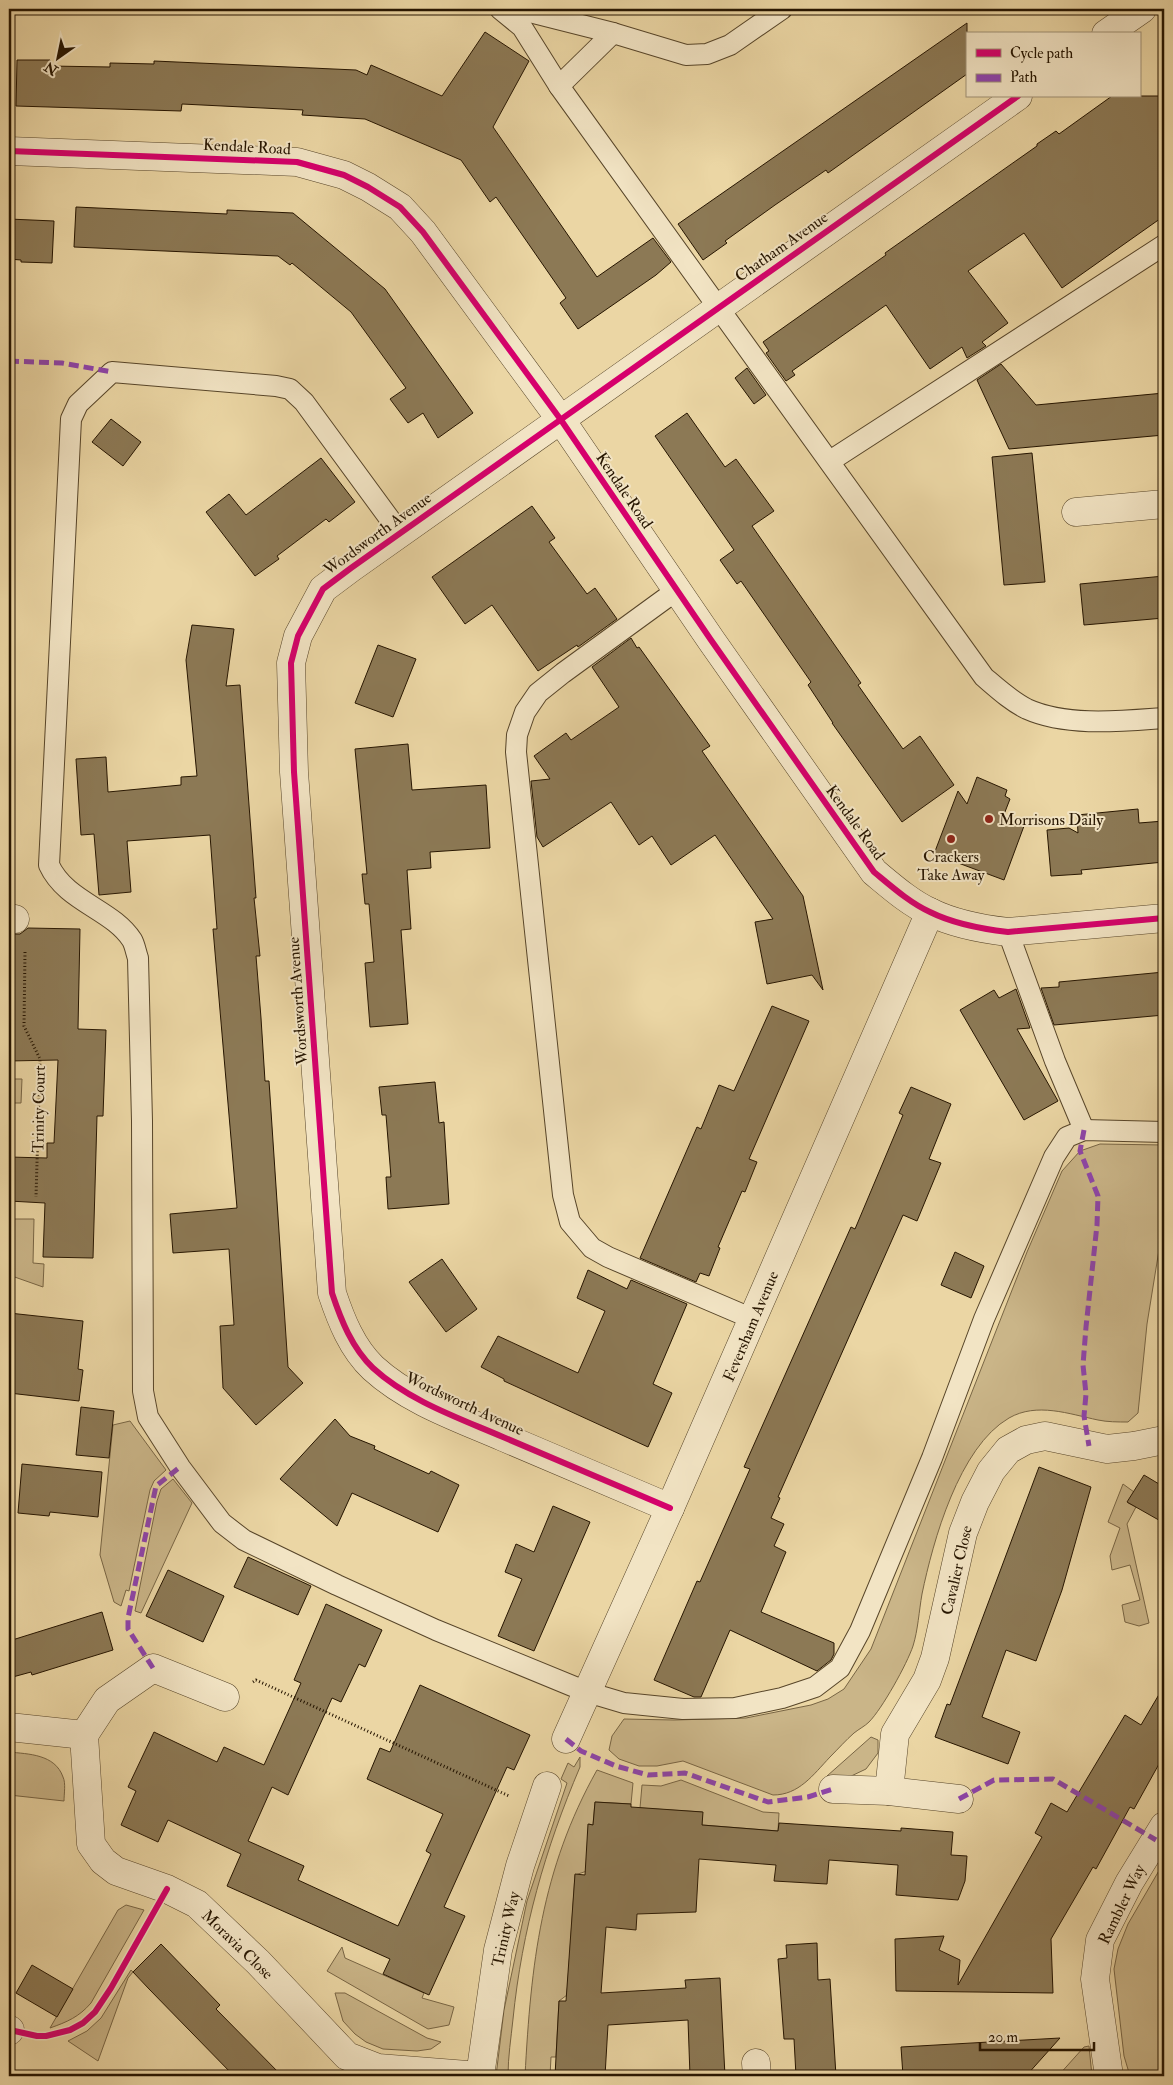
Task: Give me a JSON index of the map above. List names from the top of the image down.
{
  "streets": {
    "street": [
      "Kendale Road",
      "Chatham Avenue",
      "Wordsworth Avenue",
      "Feversham Avenue",
      "Cavalier Close",
      "Rambler Way",
      "Trinity Way",
      "Moravia Close"
    ],
    "path": ["Trinity Court"]
  },
  "crossings": [
    ["Kendale Road", "Chatham Avenue"],
    ["Kendale Road", "Wordsworth Avenue"],
    ["Kendale Road", "Feversham Avenue"],
    ["Chatham Avenue", "Wordsworth Avenue"],
    ["Wordsworth Avenue", "Feversham Avenue"],
    ["Trinity Way", "Moravia Close"]
  ],
  "places": ["Morrisons Daily", "Crackers Take Away"],
  "legend": ["Cycle path", "Path"],
  "scale_bar": "20 m",
  "north": "bottom left"
}
